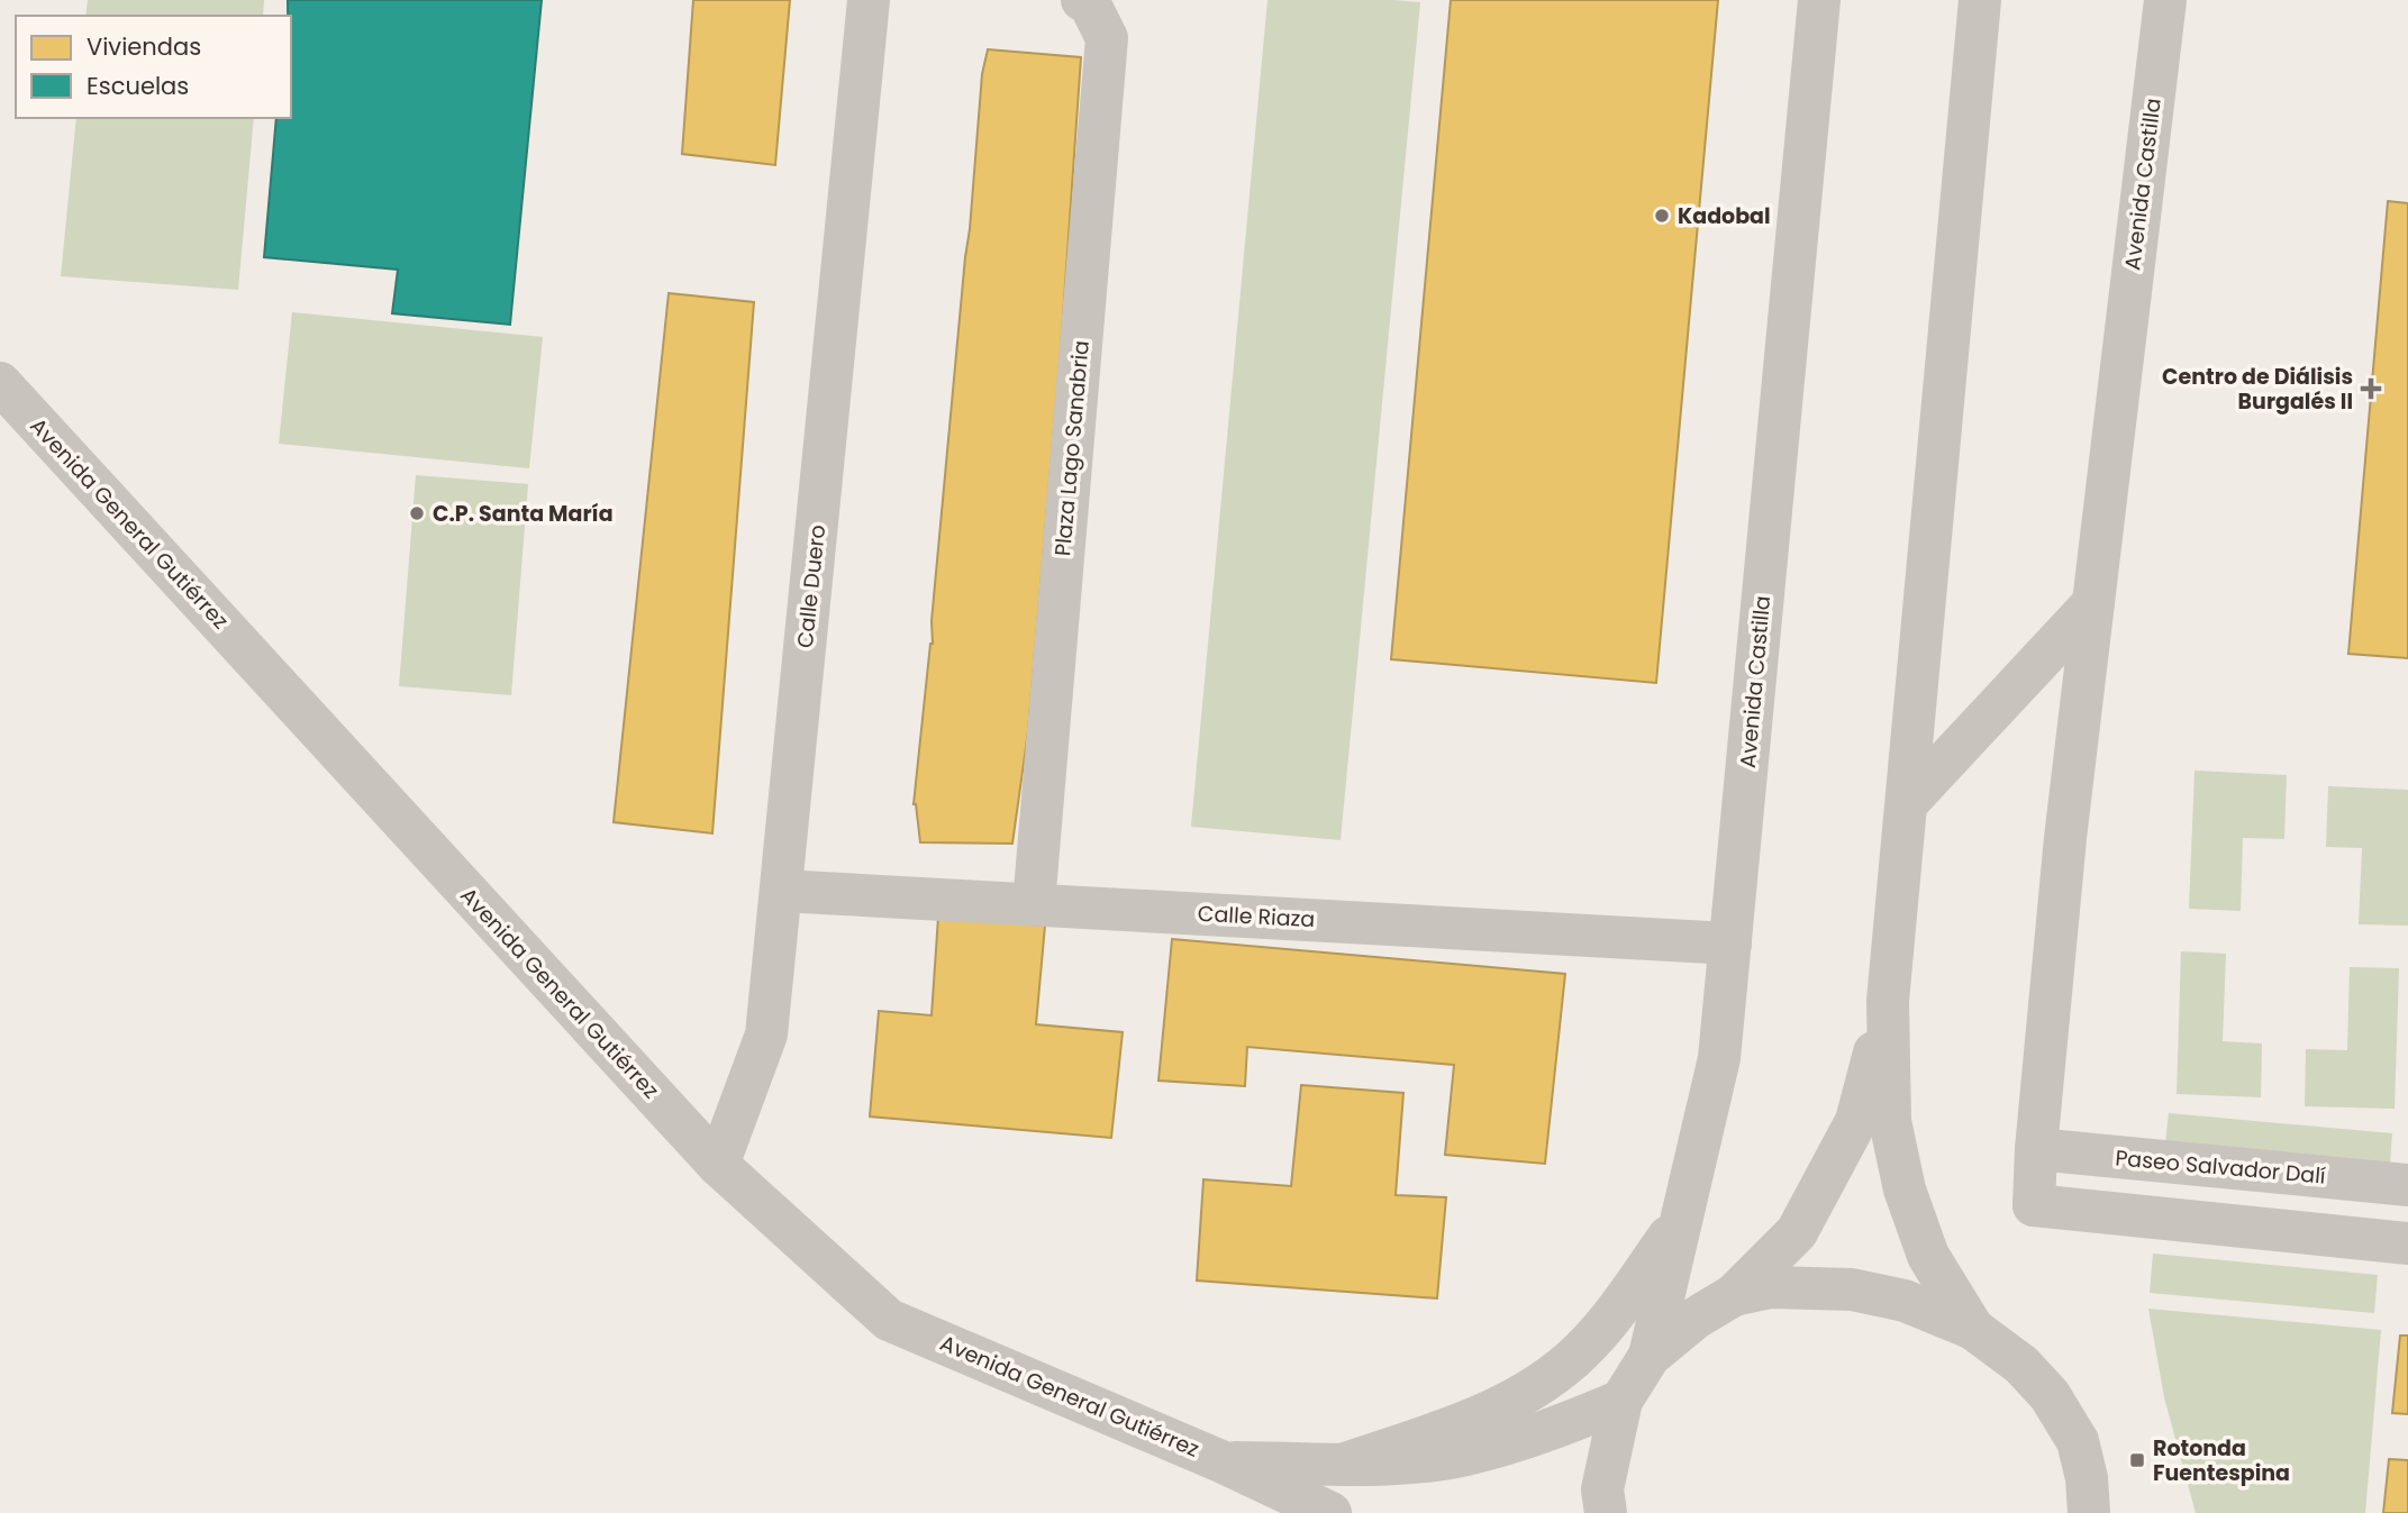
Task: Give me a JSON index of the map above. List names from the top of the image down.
{
  "streets": {
    "street": [
      "Avenida Castilla",
      "Plaza Lago Sanabria",
      "Avenida General Gutiérrez",
      "Calle Duero",
      "Calle Riaza",
      "Paseo Salvador Dalí"
    ]
  },
  "crossings": [
    ["Avenida Castilla", "Avenida General Gutiérrez"],
    ["Avenida Castilla", "Calle Riaza"],
    ["Avenida Castilla", "Paseo Salvador Dalí"],
    ["Plaza Lago Sanabria", "Calle Riaza"],
    ["Avenida General Gutiérrez", "Calle Duero"],
    ["Calle Duero", "Calle Riaza"]
  ],
  "places": {
    "other": ["Kadobal", "C.P. Santa María"],
    "health": ["Centro de Diálisis Burgalés II"],
    "transit": ["Rotonda Fuentespina"]
  },
  "legend": ["Viviendas", "Escuelas"]
}
